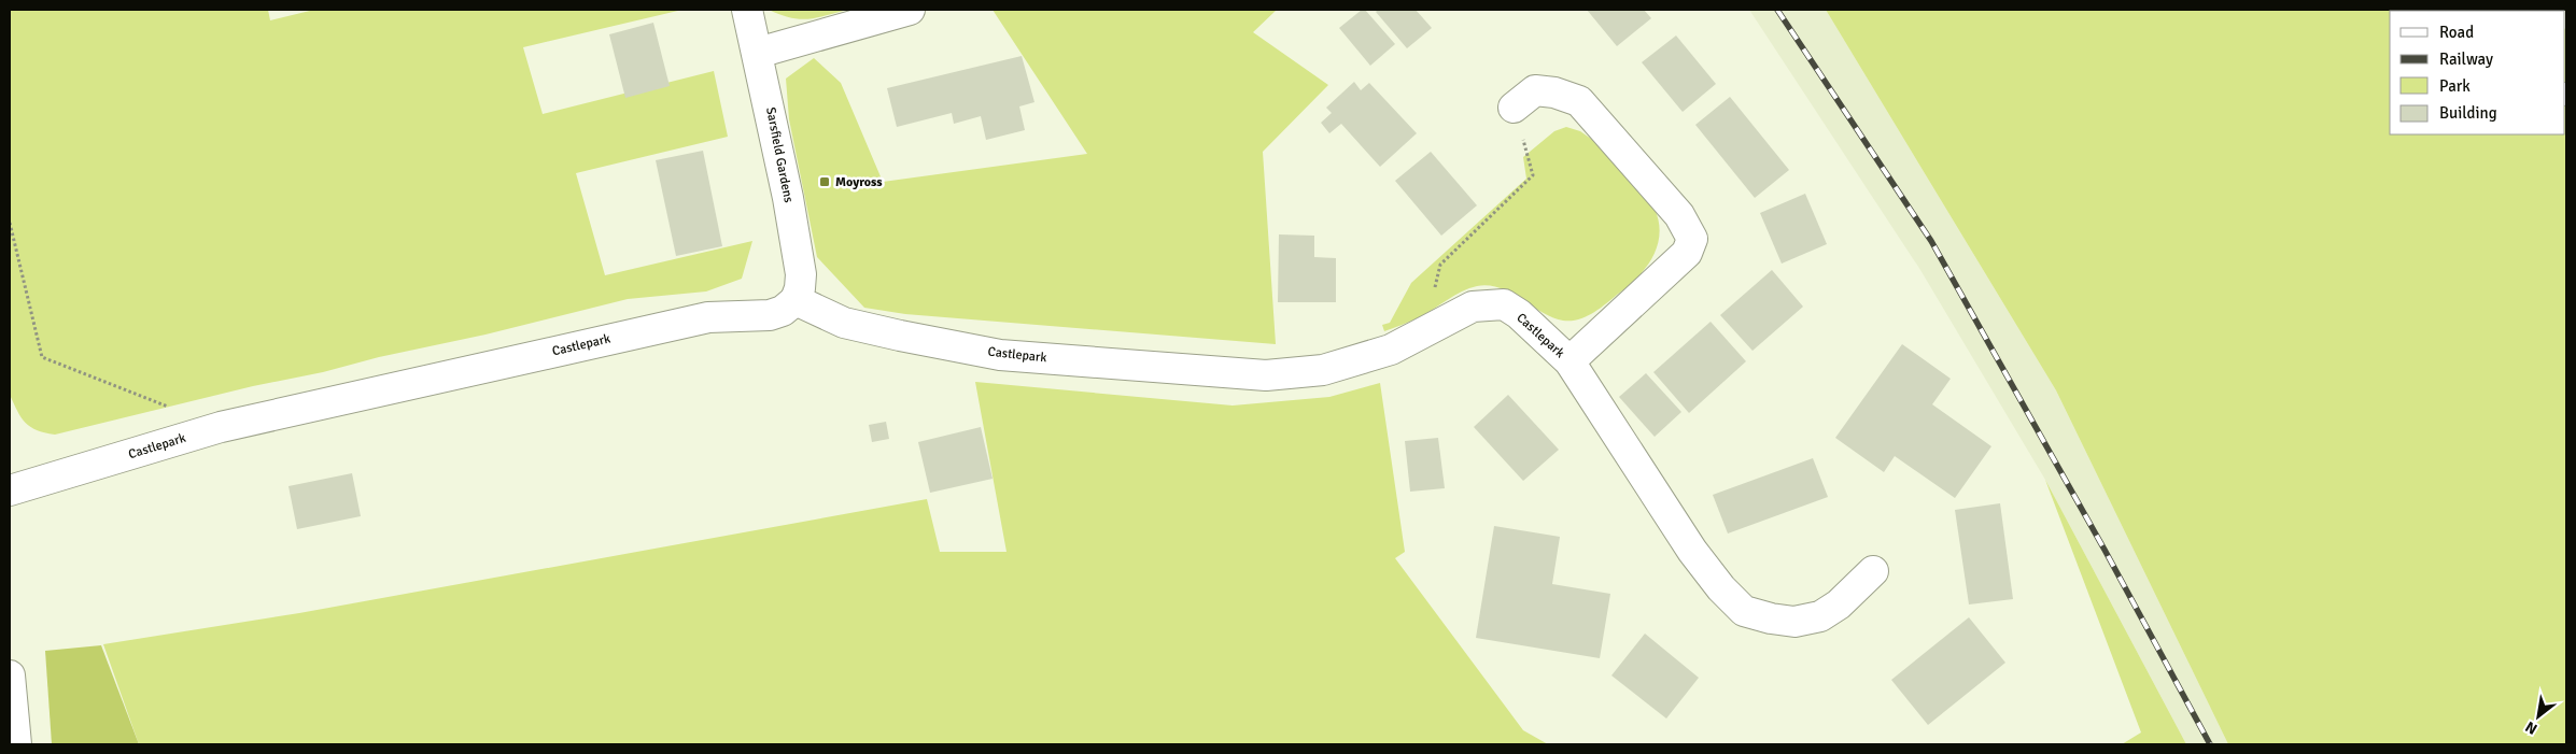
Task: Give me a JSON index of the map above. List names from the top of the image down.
{
  "streets": {
    "street": ["Sarsfield Gardens", "Castlepark"]
  },
  "crossings": [
    ["Sarsfield Gardens", "Castlepark"]
  ],
  "places": {
    "transit": ["Moyross"]
  },
  "legend": [
    "Road",
    "Railway",
    "Park",
    "Building"
  ],
  "north": "bottom left"
}
